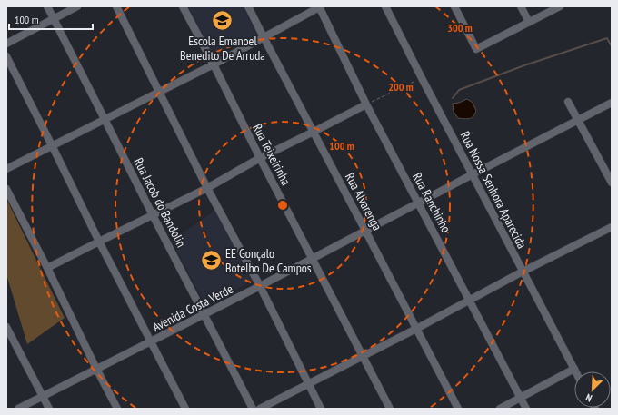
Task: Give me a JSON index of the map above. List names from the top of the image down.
{
  "streets": {
    "street": [
      "Rua Teixeirinha",
      "Rua Nossa Senhora Aparecida",
      "Rua Alvarenga",
      "Rua Jacob do Bandolin",
      "Rua Ranchinho",
      "Avenida Costa Verde"
    ]
  },
  "crossings": [
    ["Rua Teixeirinha", "Avenida Costa Verde"],
    ["Rua Nossa Senhora Aparecida", "Avenida Costa Verde"],
    ["Rua Alvarenga", "Avenida Costa Verde"],
    ["Rua Jacob do Bandolin", "Avenida Costa Verde"],
    ["Rua Ranchinho", "Avenida Costa Verde"]
  ],
  "places": {
    "school or university": ["Escola Emanoel Benedito De Arruda", "EE Gonçalo Botelho De Campos"]
  },
  "scale_bar": "100 m",
  "north": "bottom left",
  "rings": ["300 m", "200 m", "100 m"]
}
